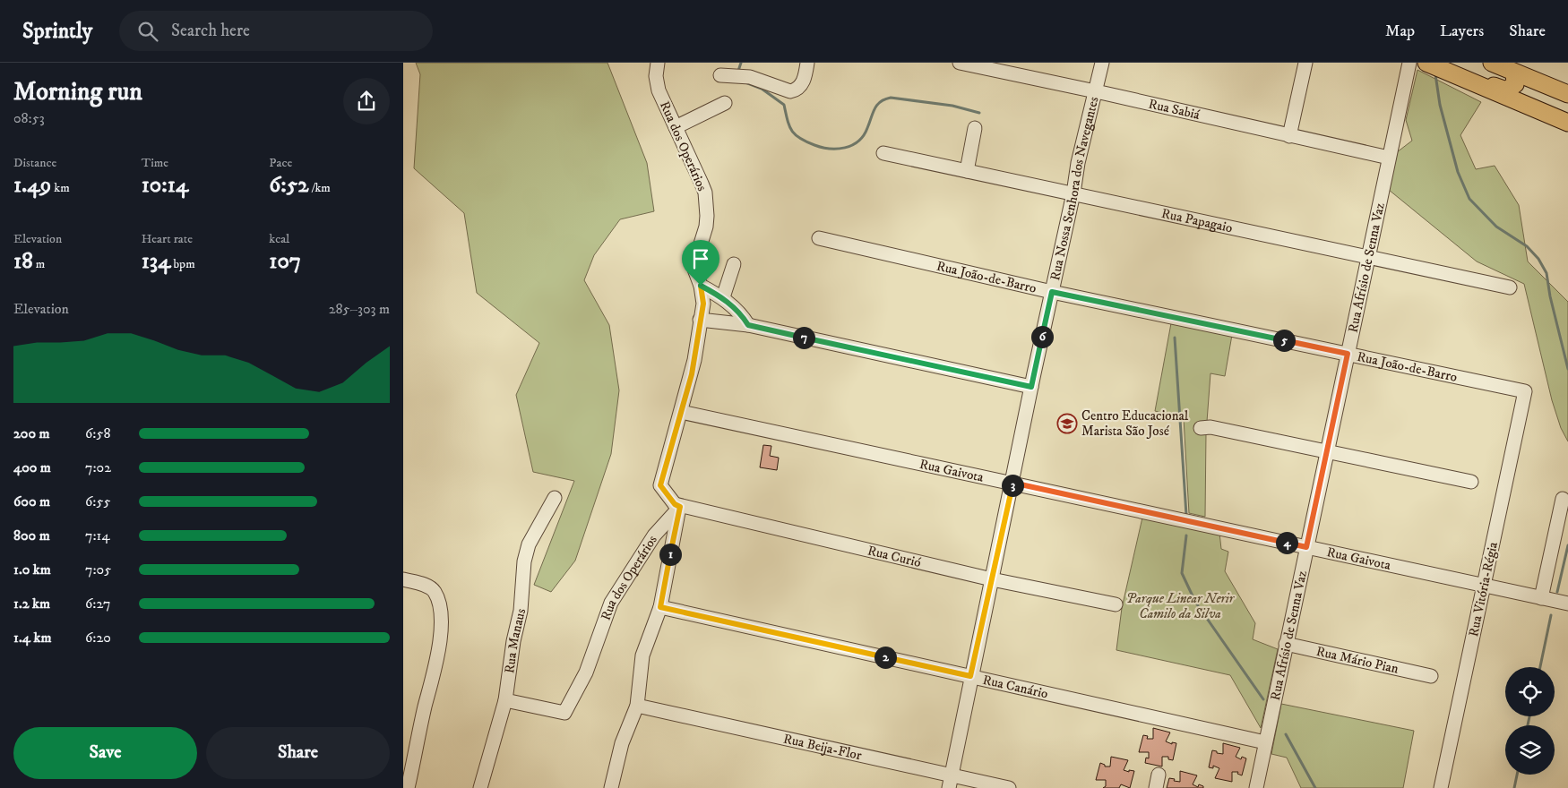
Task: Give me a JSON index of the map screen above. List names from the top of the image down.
{
  "streets": {
    "street": [
      "Rua Sabiá",
      "Rua dos Operários",
      "Rua Nossa Senhora dos Navegantes",
      "Rua Papagaio",
      "Rua Afrísio de Senna Vaz",
      "Rua João-de-Barro",
      "Rua Gaivota",
      "Rua Curió",
      "Rua Vitória-Régia",
      "Rua Manaus",
      "Rua Mário Pian",
      "Rua Canário",
      "Rua Beija-Flor"
    ]
  },
  "crossings": [
    ["Rua Sabiá", "Rua Nossa Senhora dos Navegantes"],
    ["Rua Sabiá", "Rua Afrísio de Senna Vaz"],
    ["Rua dos Operários", "Rua Gaivota"],
    ["Rua dos Operários", "Rua Curió"],
    ["Rua dos Operários", "Rua Manaus"],
    ["Rua Nossa Senhora dos Navegantes", "Rua Papagaio"],
    ["Rua Nossa Senhora dos Navegantes", "Rua João-de-Barro"],
    ["Rua Nossa Senhora dos Navegantes", "Rua Gaivota"],
    ["Rua Nossa Senhora dos Navegantes", "Rua Curió"],
    ["Rua Nossa Senhora dos Navegantes", "Rua Canário"],
    ["Rua Nossa Senhora dos Navegantes", "Rua Beija-Flor"],
    ["Rua Papagaio", "Rua Afrísio de Senna Vaz"],
    ["Rua Afrísio de Senna Vaz", "Rua João-de-Barro"],
    ["Rua Afrísio de Senna Vaz", "Rua Gaivota"],
    ["Rua Afrísio de Senna Vaz", "Rua Mário Pian"],
    ["Rua Afrísio de Senna Vaz", "Rua Canário"],
    ["Rua João-de-Barro", "Rua Vitória-Régia"],
    ["Rua Gaivota", "Rua Vitória-Régia"]
  ],
  "parks": ["Parque Linear Nerir Camilo da Silva"],
  "places": {
    "school or university": ["Centro Educacional Marista São José"]
  },
  "page": {
    "header": "Sprintly",
    "search": "Search here",
    "nav": ["Map", "Layers", "Share"],
    "heading": ["Morning run", "08:53"],
    "stats": [
      ["Distance", "1.49 km"],
      ["Time", "10:14"],
      ["Pace", "6:52 /km"],
      ["Elevation", "18 m"],
      ["Heart rate", "134 bpm"],
      ["kcal", "107"]
    ],
    "chart": ["Elevation", "285–303 m"],
    "pins": [
      "6",
      "7",
      "5",
      "3",
      "4",
      "1",
      "2"
    ],
    "list": [
      {
        "name": "200 m",
        "note": "6:58"
      },
      {
        "name": "400 m",
        "note": "7:02"
      },
      {
        "name": "600 m",
        "note": "6:55"
      },
      {
        "name": "800 m",
        "note": "7:14"
      },
      {
        "name": "1.0 km",
        "note": "7:05"
      },
      {
        "name": "1.2 km",
        "note": "6:27"
      },
      {
        "name": "1.4 km",
        "note": "6:20"
      }
    ],
    "buttons": ["Save", "Share"]
  }
}
